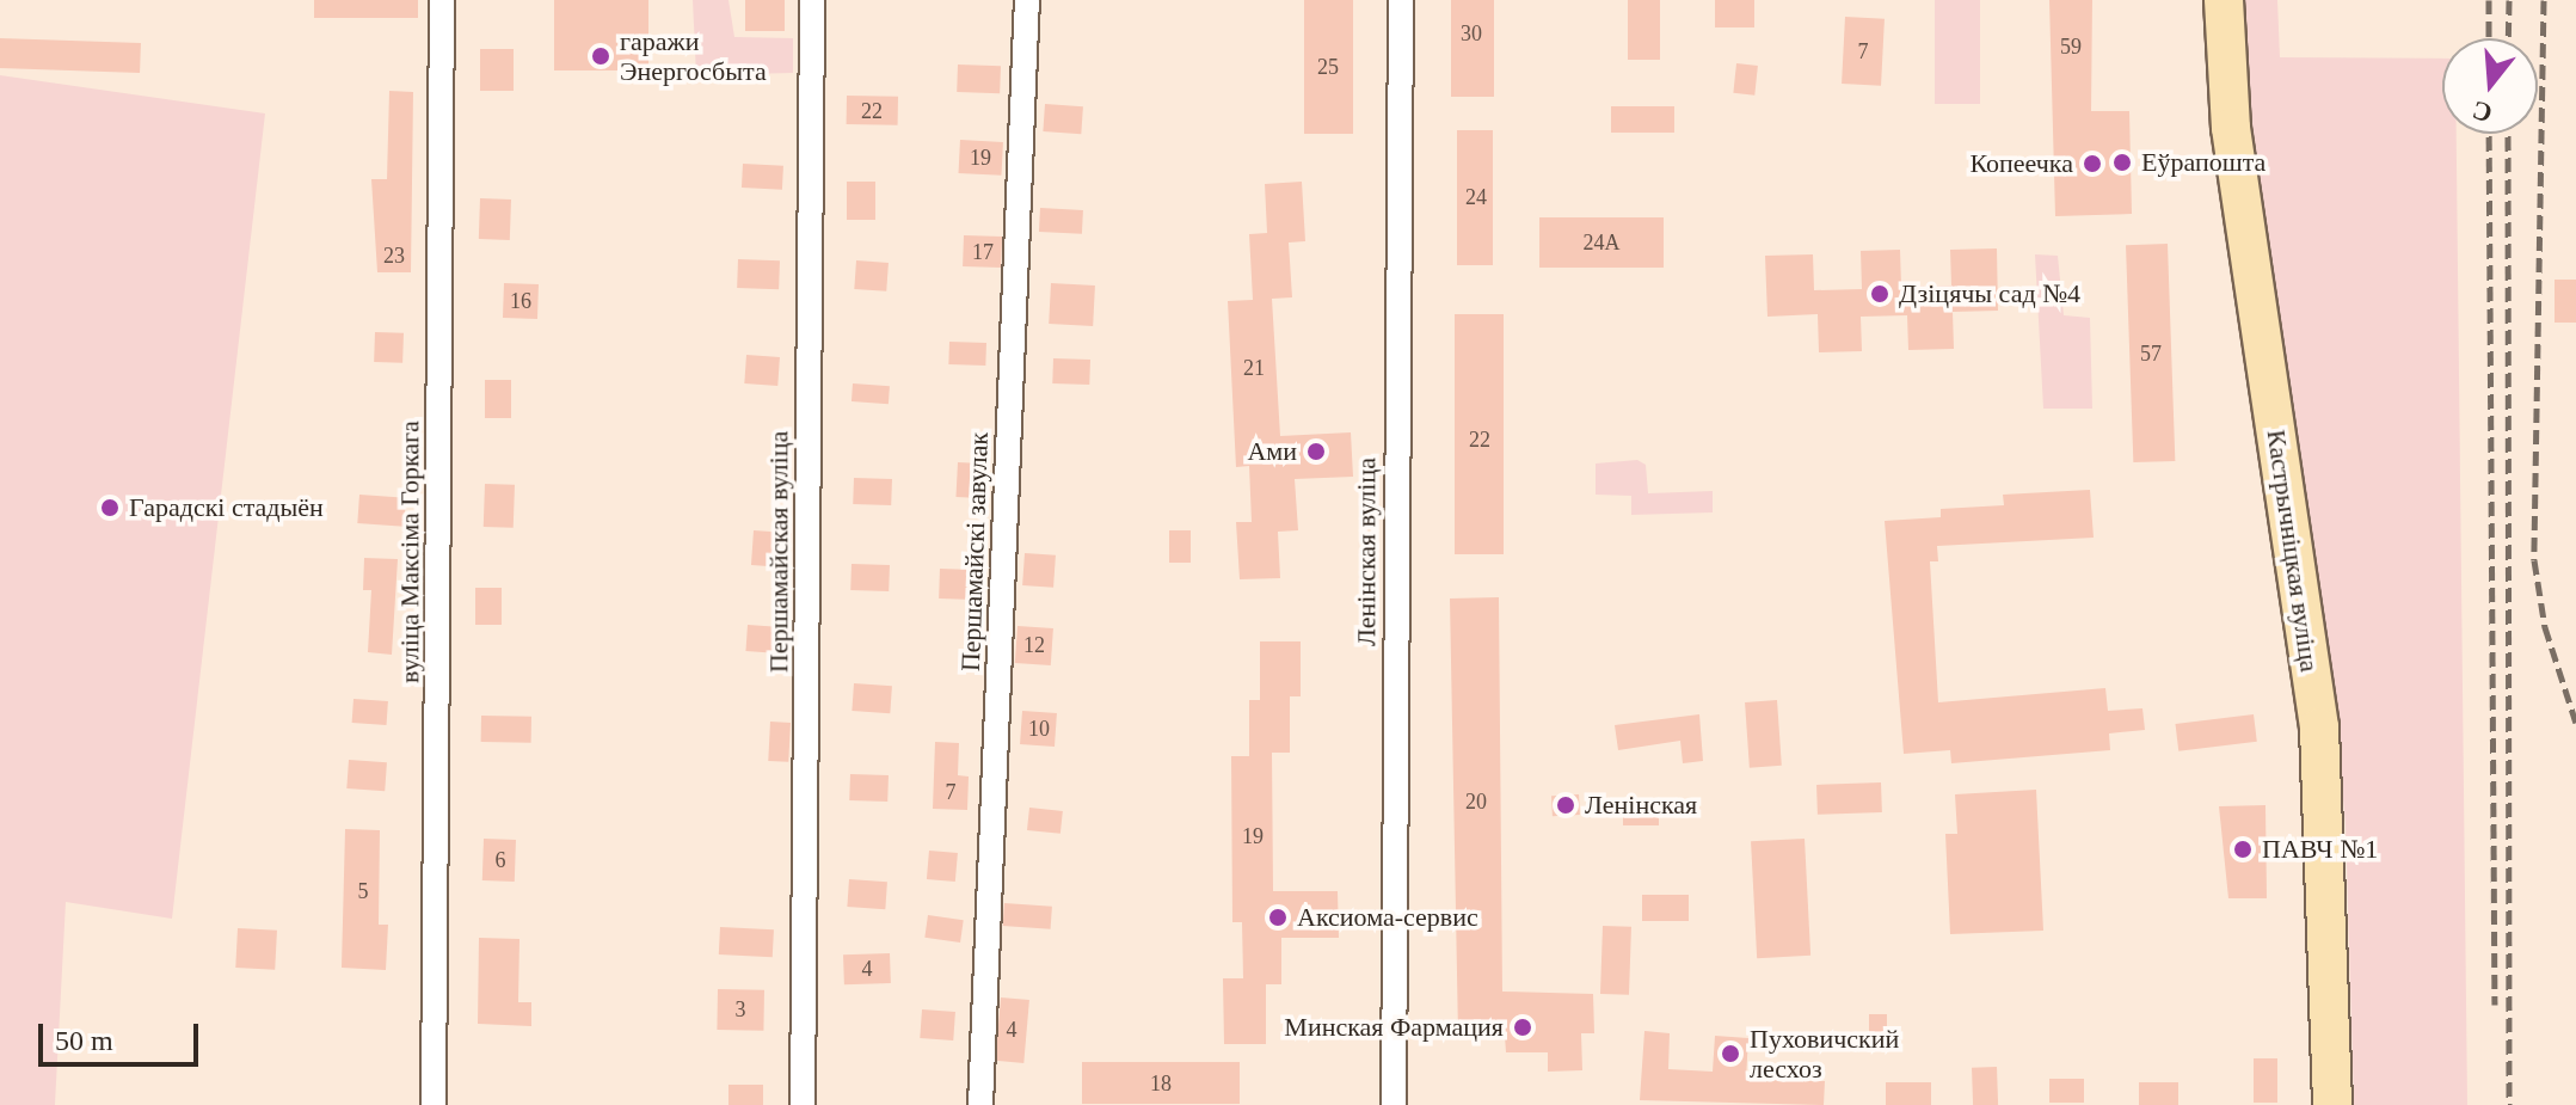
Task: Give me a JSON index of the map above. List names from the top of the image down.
{
  "streets": {
    "main road": ["Кастрычніцкая вуліца"],
    "street": [
      "вуліца Максіма Горкага",
      "Першамайская вуліца",
      "Першамайскі завулак",
      "Ленінская вуліца"
    ]
  },
  "places": [
    "гаражи Энергосбыта",
    "Еўрапошта",
    "Копеечка",
    "Дзіцячы сад №4",
    "Ами",
    "Гарадскі стадыён",
    "Ленінская",
    "ПАВЧ №1",
    "Аксиома-сервис",
    "Минская Фармация",
    "Пуховичский лесхоз"
  ],
  "house_numbers": [
    "30",
    "59",
    "7",
    "25",
    "22",
    "19",
    "24",
    "24А",
    "17",
    "23",
    "16",
    "57",
    "21",
    "22",
    "12",
    "10",
    "7",
    "20",
    "19",
    "6",
    "5",
    "4",
    "3",
    "4",
    "18"
  ],
  "scale_bar": "50 m",
  "north": "bottom"
}
